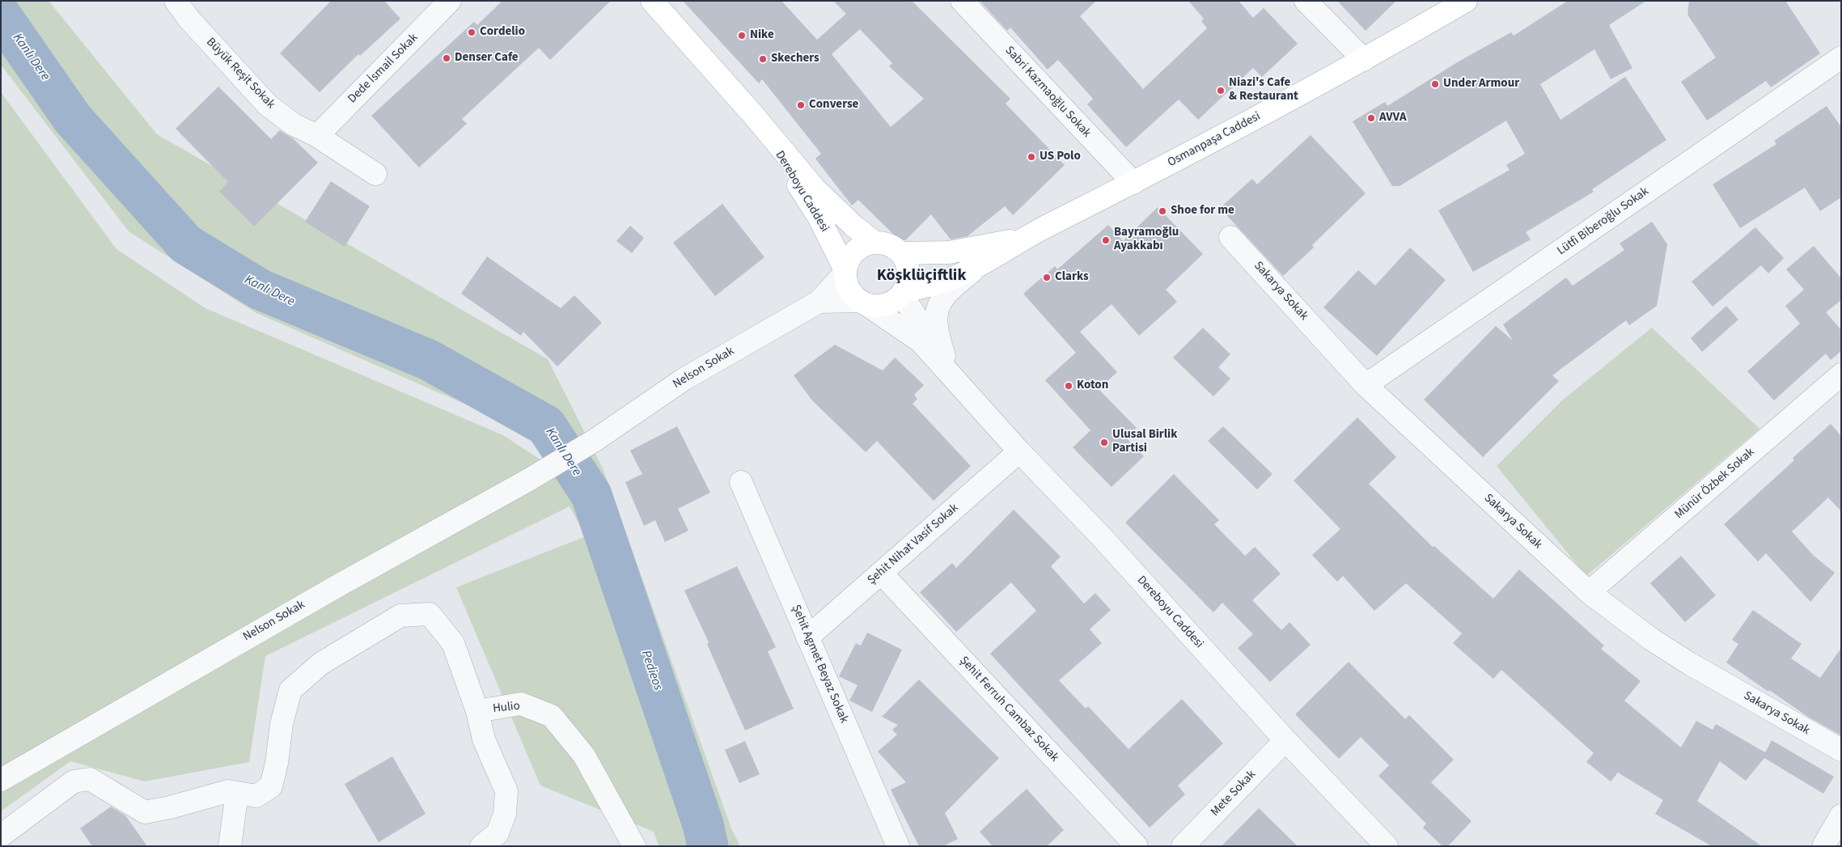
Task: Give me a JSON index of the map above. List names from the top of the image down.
{
  "streets": {
    "main road": ["Osmanpaşa Caddesi", "Dereboyu Caddesi"],
    "street": [
      "Dede İsmail Sokak",
      "Büyük Reşit Sokak",
      "Sabri Kazmaoğlu Sokak",
      "Lütfi Biberoğlu Sokak",
      "Sakarya Sokak",
      "Nelson Sokak",
      "Münür Özbek Sokak",
      "Şehit Nihat Vasif Sokak",
      "Şehit Agmet Beyaz Sokak",
      "Hulio",
      "Şehit Ferruh Cambaz Sokak",
      "Mete Sokak"
    ]
  },
  "crossings": [
    ["Dede İsmail Sokak", "Büyük Reşit Sokak"],
    ["Sabri Kazmaoğlu Sokak", "Osmanpaşa Caddesi"],
    ["Osmanpaşa Caddesi", "Dereboyu Caddesi"],
    ["Osmanpaşa Caddesi", "Nelson Sokak"],
    ["Dereboyu Caddesi", "Nelson Sokak"],
    ["Dereboyu Caddesi", "Şehit Nihat Vasif Sokak"],
    ["Dereboyu Caddesi", "Mete Sokak"],
    ["Lütfi Biberoğlu Sokak", "Sakarya Sokak"],
    ["Sakarya Sokak", "Münür Özbek Sokak"],
    ["Şehit Nihat Vasif Sokak", "Şehit Agmet Beyaz Sokak"],
    ["Şehit Nihat Vasif Sokak", "Şehit Ferruh Cambaz Sokak"]
  ],
  "districts": ["Köşklüçiftlik"],
  "water": ["Kanlı Dere", "Pedieos"],
  "places": [
    "Cordelio",
    "Nike",
    "Denser Cafe",
    "Skechers",
    "Under Armour",
    "Niazi's Cafe & Restaurant",
    "Converse",
    "AVVA",
    "US Polo",
    "Shoe for me",
    "Bayramoğlu Ayakkabı",
    "Clarks",
    "Koton",
    "Ulusal Birlik Partisi"
  ]
}
